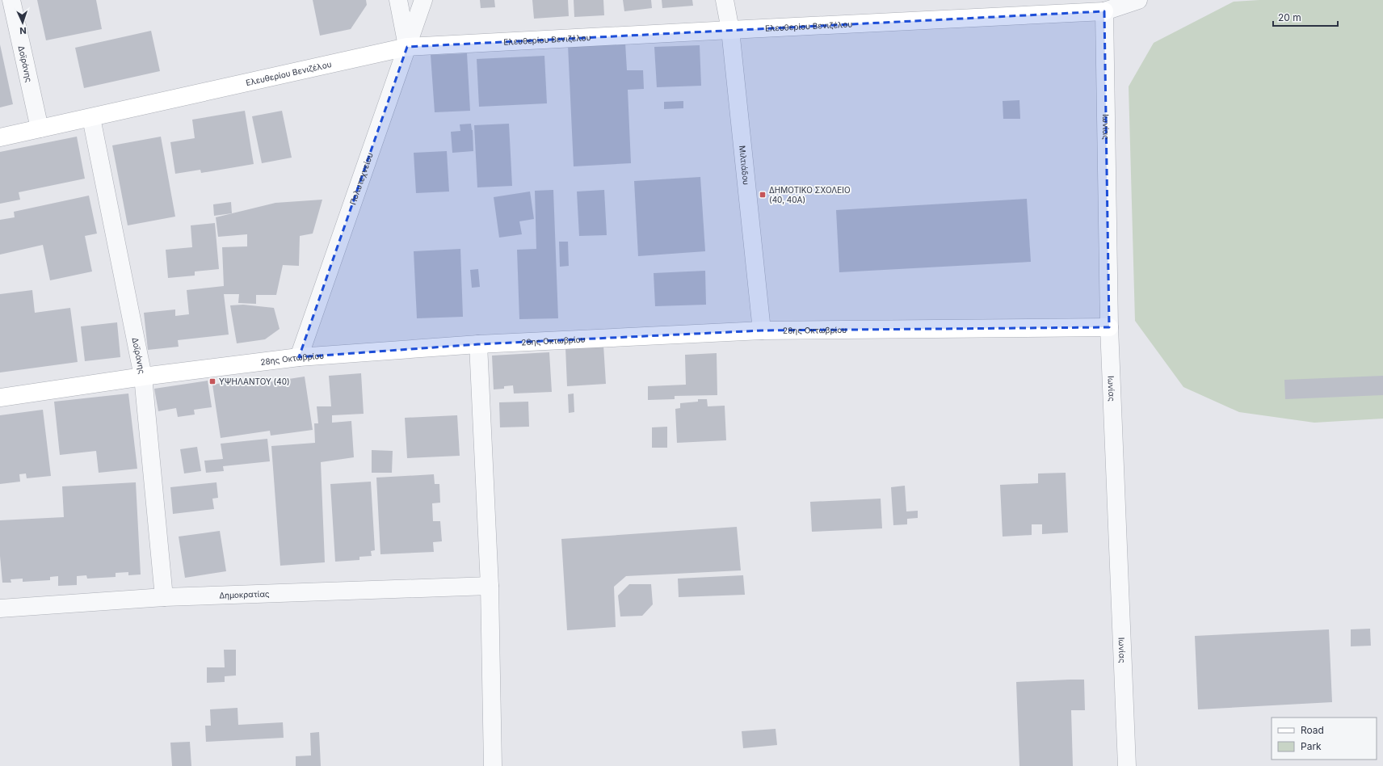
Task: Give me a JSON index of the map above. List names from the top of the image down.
{
  "streets": {
    "main road": ["Ελευθερίου Βενιζέλου", "28ης Οκτωβρίου"],
    "street": [
      "Δοϊράνης",
      "Ιωνίας",
      "Μιλτιάδου",
      "Πολυτεχνείου",
      "Δημοκρατίας"
    ]
  },
  "crossings": [
    ["Ελευθερίου Βενιζέλου", "Δοϊράνης"],
    ["Ελευθερίου Βενιζέλου", "Ιωνίας"],
    ["Ελευθερίου Βενιζέλου", "Μιλτιάδου"],
    ["Ελευθερίου Βενιζέλου", "Πολυτεχνείου"],
    ["Δοϊράνης", "28ης Οκτωβρίου"],
    ["Δοϊράνης", "Δημοκρατίας"],
    ["Ιωνίας", "28ης Οκτωβρίου"],
    ["Μιλτιάδου", "28ης Οκτωβρίου"],
    ["Πολυτεχνείου", "28ης Οκτωβρίου"]
  ],
  "places": {
    "transit": ["ΔΗΜΟΤΙΚΟ ΣΧΟΛΕΙΟ (40, 40Α)", "ΥΨΗΛΑΝΤΟΥ (40)"]
  },
  "legend": ["Road", "Park"],
  "scale_bar": "20 m",
  "north": "bottom"
}
